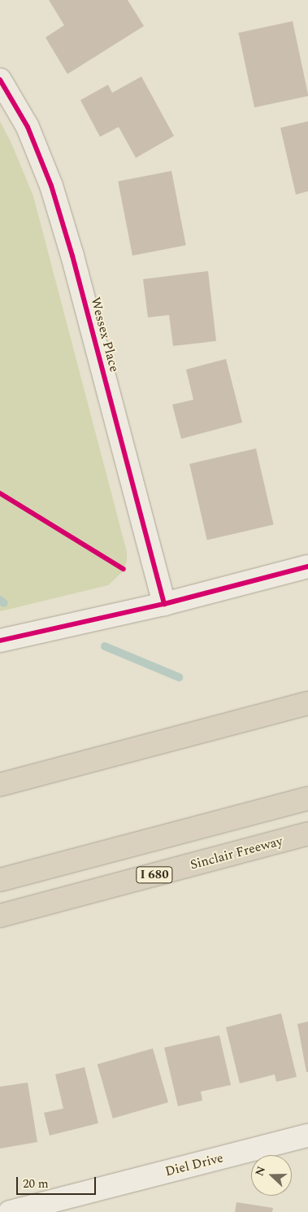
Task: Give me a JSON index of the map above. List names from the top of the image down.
{
  "streets": {
    "highway": ["Sinclair Freeway", "I 680"],
    "street": ["Wessex Place", "Diel Drive"]
  },
  "scale_bar": "20 m",
  "north": "left"
}
